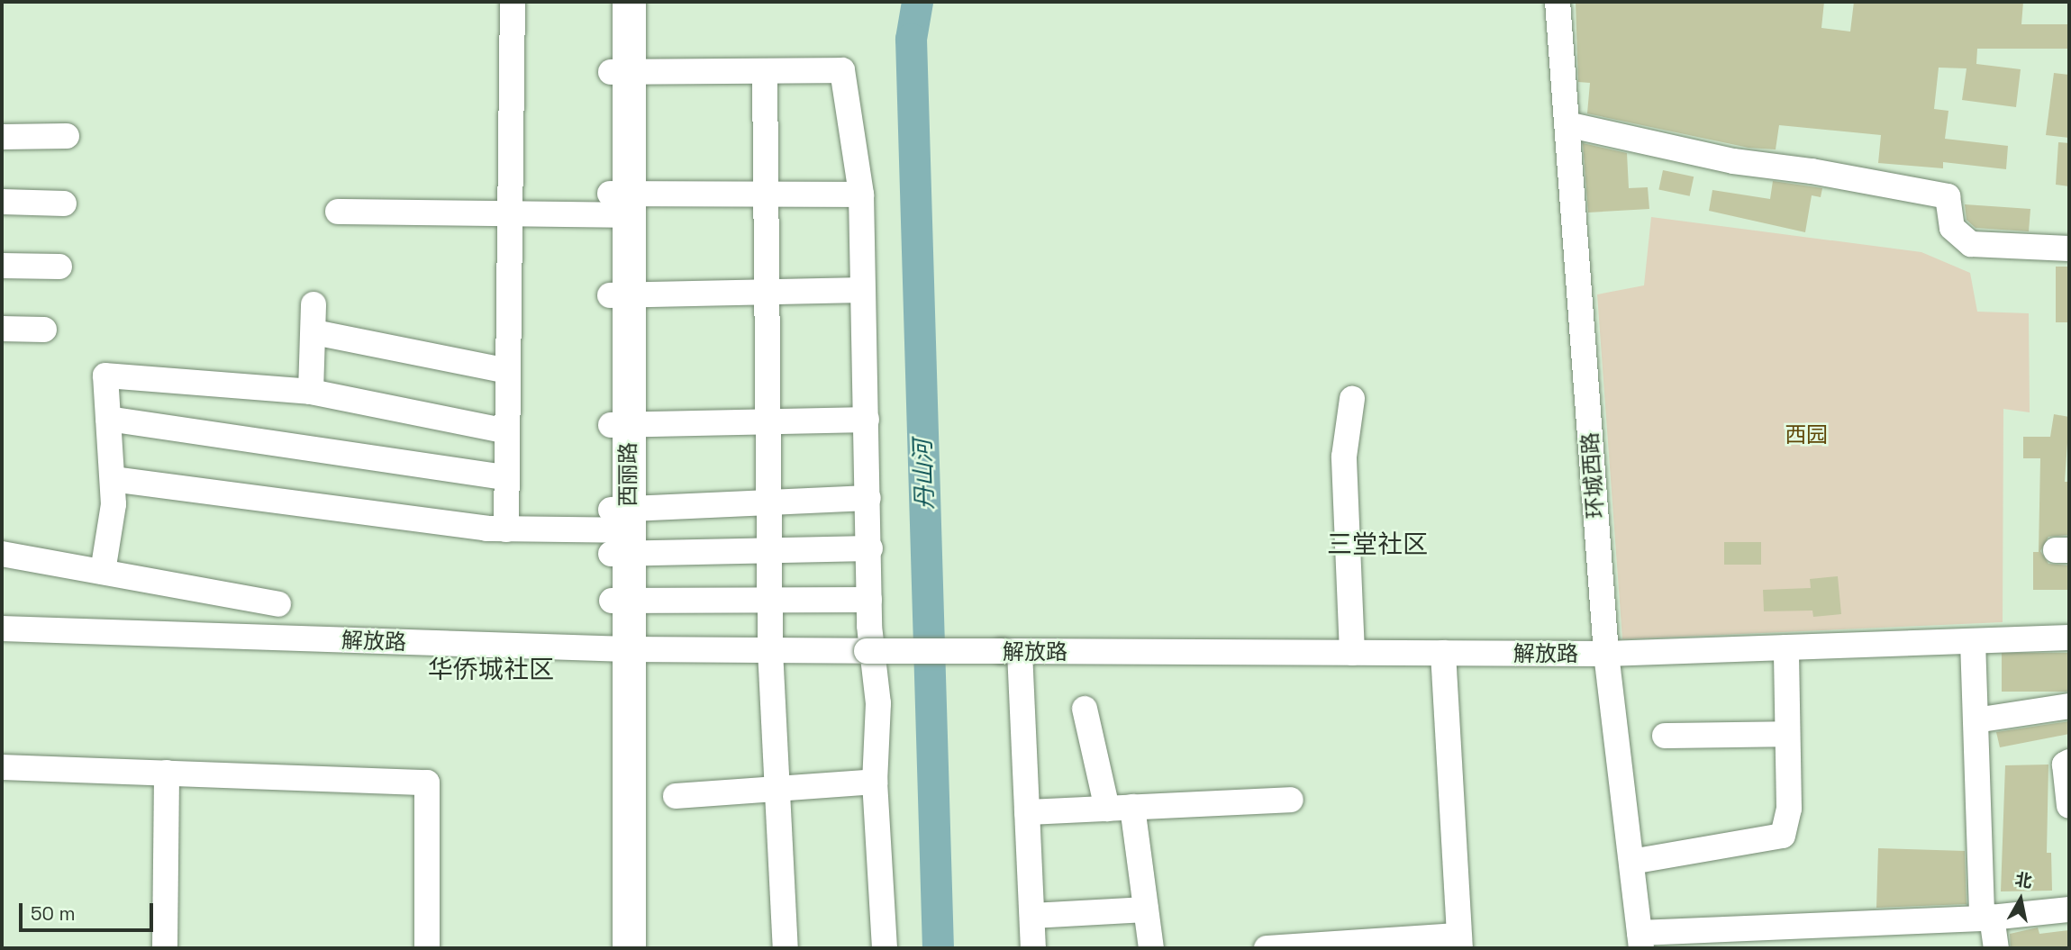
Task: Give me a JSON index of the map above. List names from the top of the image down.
{
  "streets": {
    "main road": ["西丽路"],
    "street": ["环城西路", "解放路"]
  },
  "crossings": [
    ["西丽路", "解放路"],
    ["环城西路", "解放路"]
  ],
  "districts": ["三堂社区", "华侨城社区"],
  "water": ["丹山河"],
  "parks": ["西园"],
  "scale_bar": "50 m",
  "north": "top"
}
